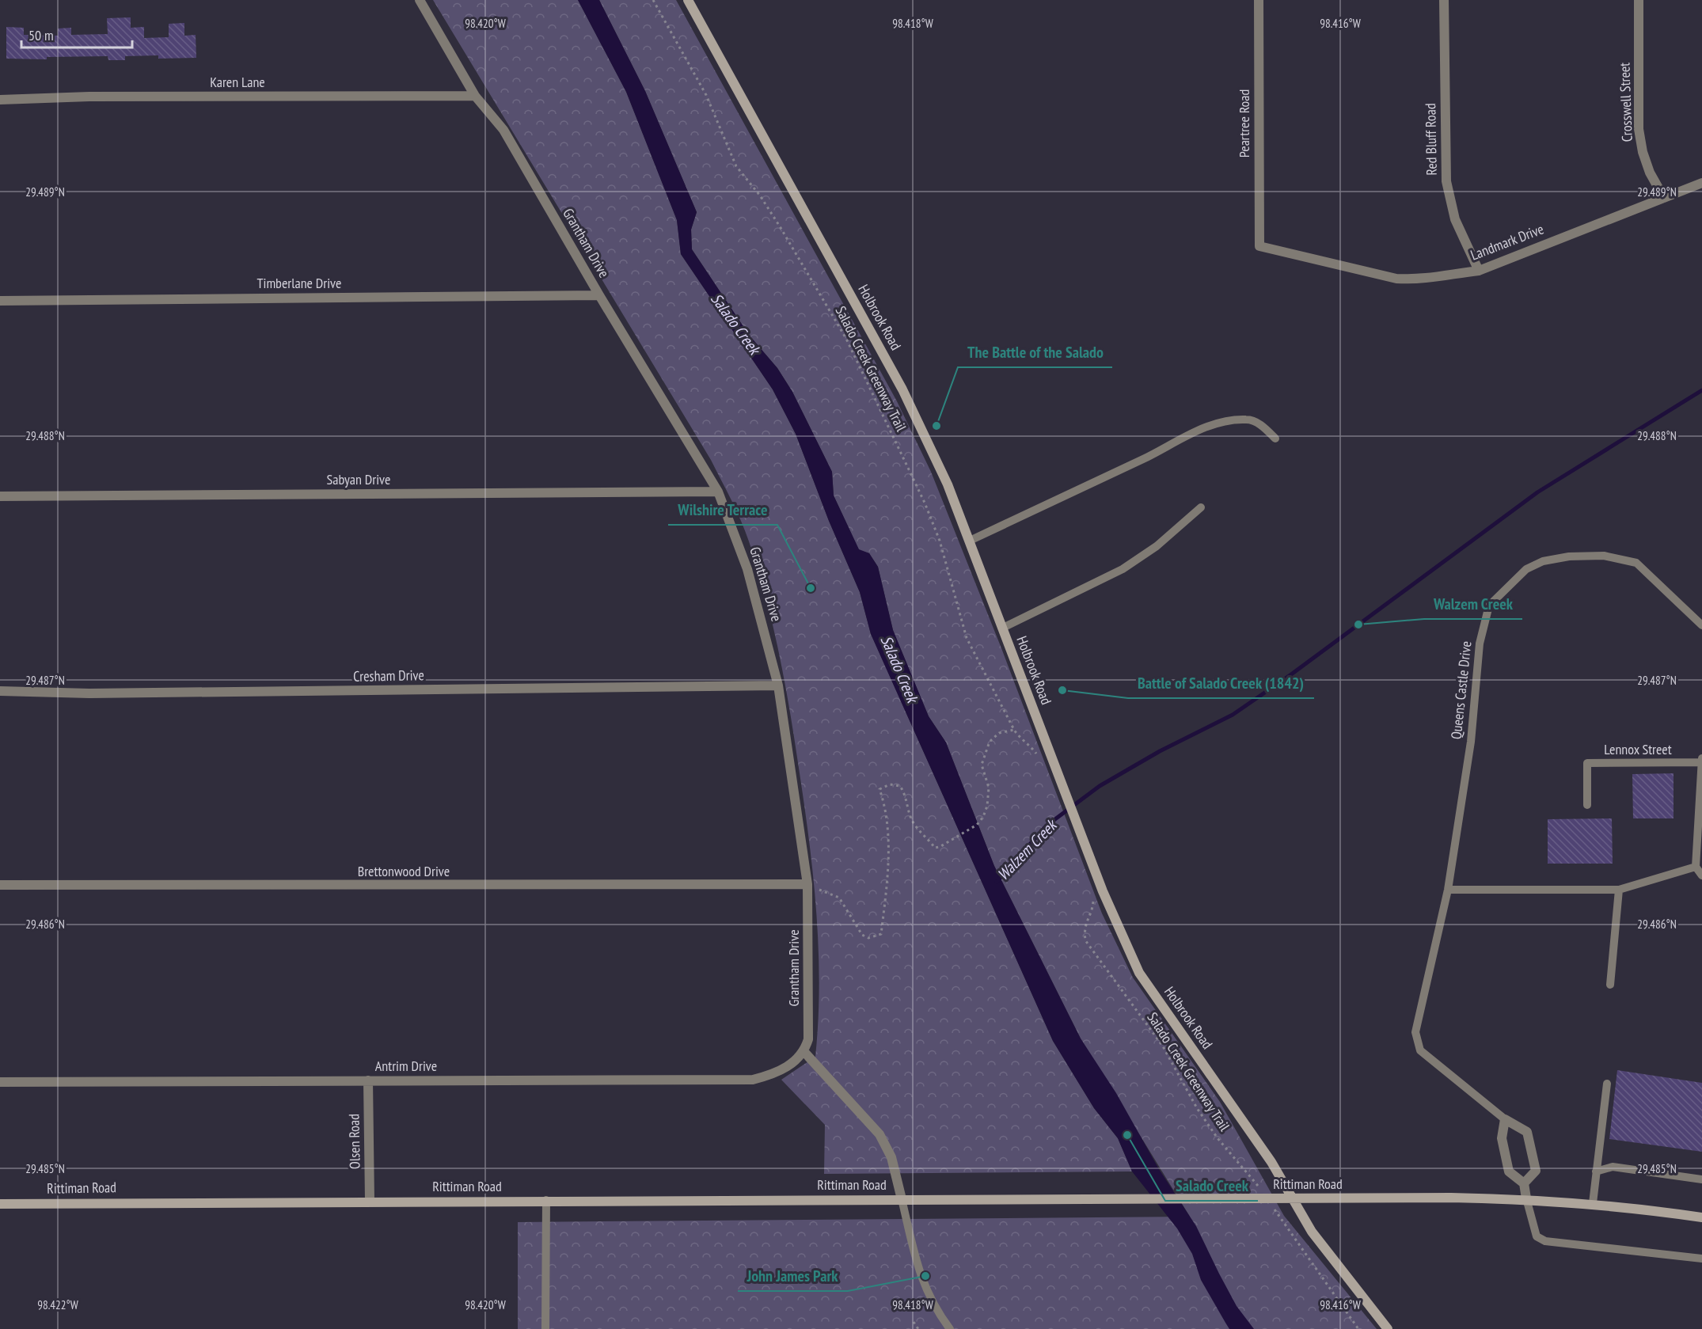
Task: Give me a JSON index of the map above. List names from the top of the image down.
{
  "streets": {
    "main road": ["Holbrook Road", "Rittiman Road"],
    "street": [
      "Karen Lane",
      "Crosswell Street",
      "Peartree Road",
      "Red Bluff Road",
      "Landmark Drive",
      "Grantham Drive",
      "Timberlane Drive",
      "Sabyan Drive",
      "Cresham Drive",
      "Queens Castle Drive",
      "Brettonwood Drive",
      "Antrim Drive",
      "Olsen Road"
    ],
    "lane": ["Lennox Street"],
    "path": ["Salado Creek Greenway Trail"]
  },
  "crossings": [
    ["Karen Lane", "Grantham Drive"],
    ["Crosswell Street", "Landmark Drive"],
    ["Peartree Road", "Landmark Drive"],
    ["Red Bluff Road", "Landmark Drive"],
    ["Grantham Drive", "Timberlane Drive"],
    ["Grantham Drive", "Sabyan Drive"],
    ["Grantham Drive", "Cresham Drive"],
    ["Grantham Drive", "Brettonwood Drive"],
    ["Grantham Drive", "Antrim Drive"],
    ["Antrim Drive", "Olsen Road"],
    ["Olsen Road", "Rittiman Road"]
  ],
  "water": ["Salado Creek", "Walzem Creek"],
  "places": [
    "The Battle of the Salado",
    "Wilshire Terrace",
    "Walzem Creek",
    "Battle of Salado Creek (1842)",
    "Salado Creek",
    "John James Park"
  ],
  "scale_bar": "50 m",
  "coordinates": [
    "98.420°W",
    "98.418°W",
    "98.416°W",
    "29.489°N",
    "29.488°N",
    "29.487°N",
    "29.486°N",
    "29.485°N",
    "98.422°W"
  ]
}
